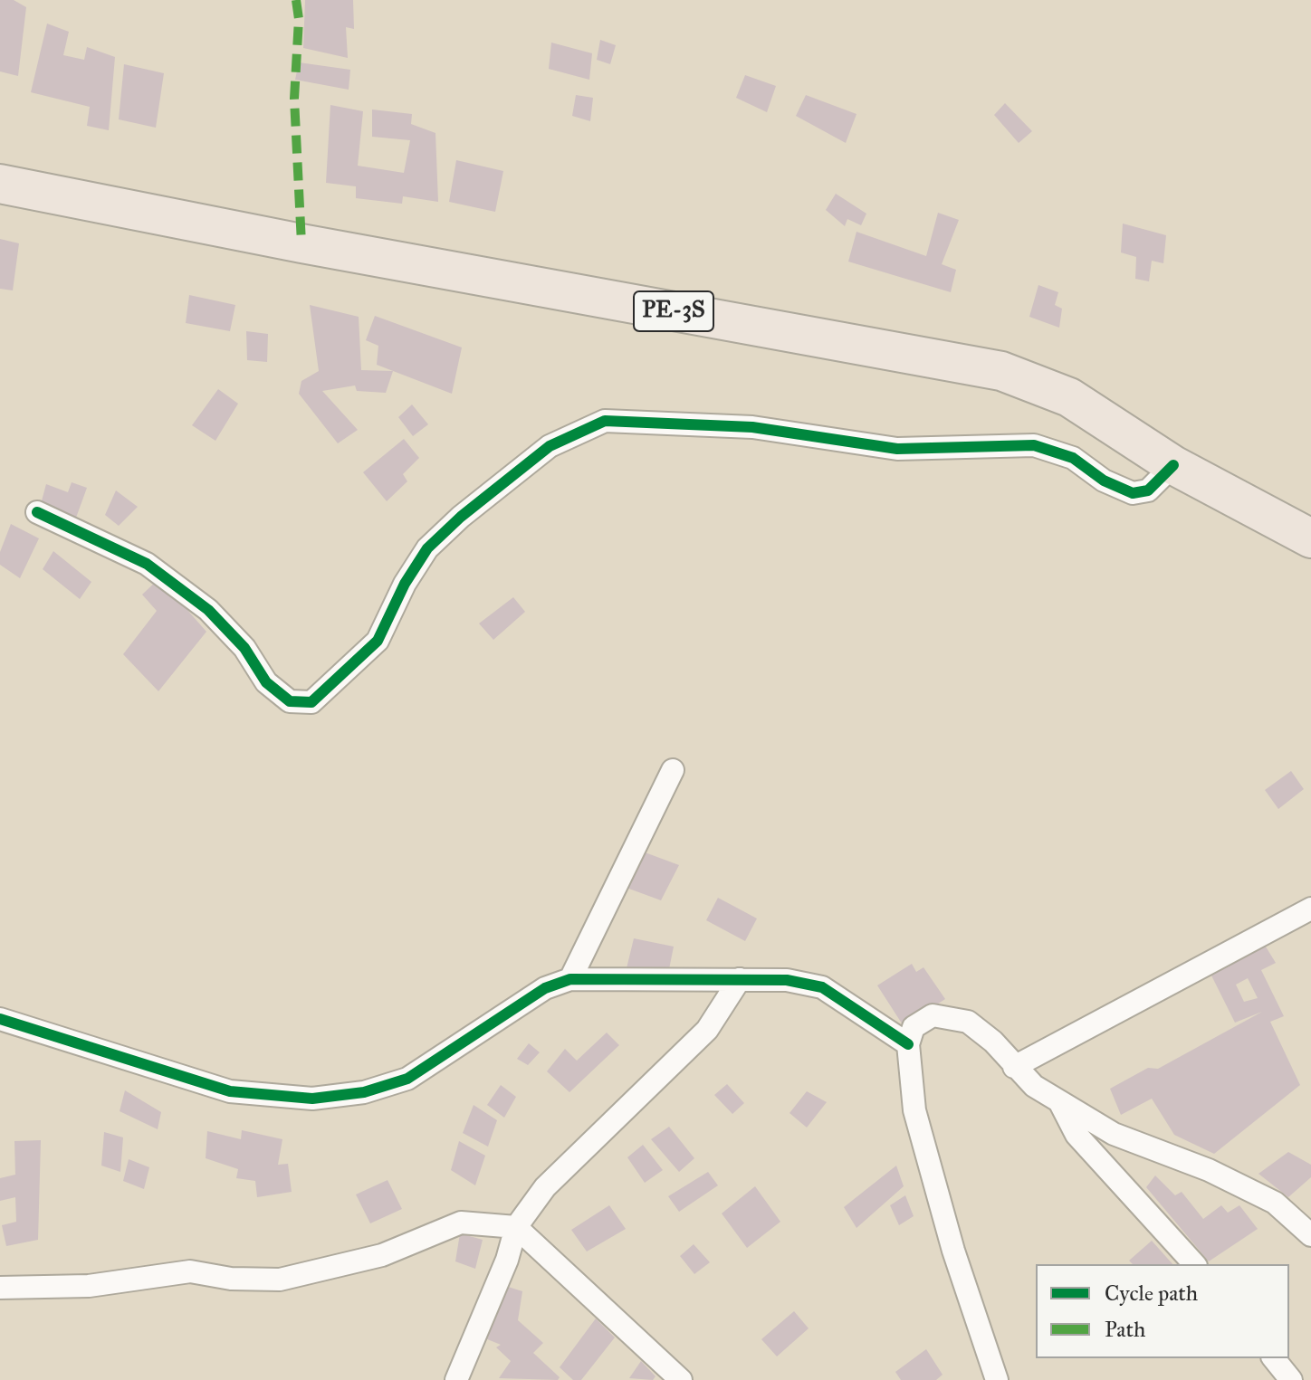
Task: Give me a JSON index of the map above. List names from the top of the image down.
{
  "streets": {
    "highway": ["PE-3S"]
  },
  "legend": ["Cycle path", "Path"]
}
